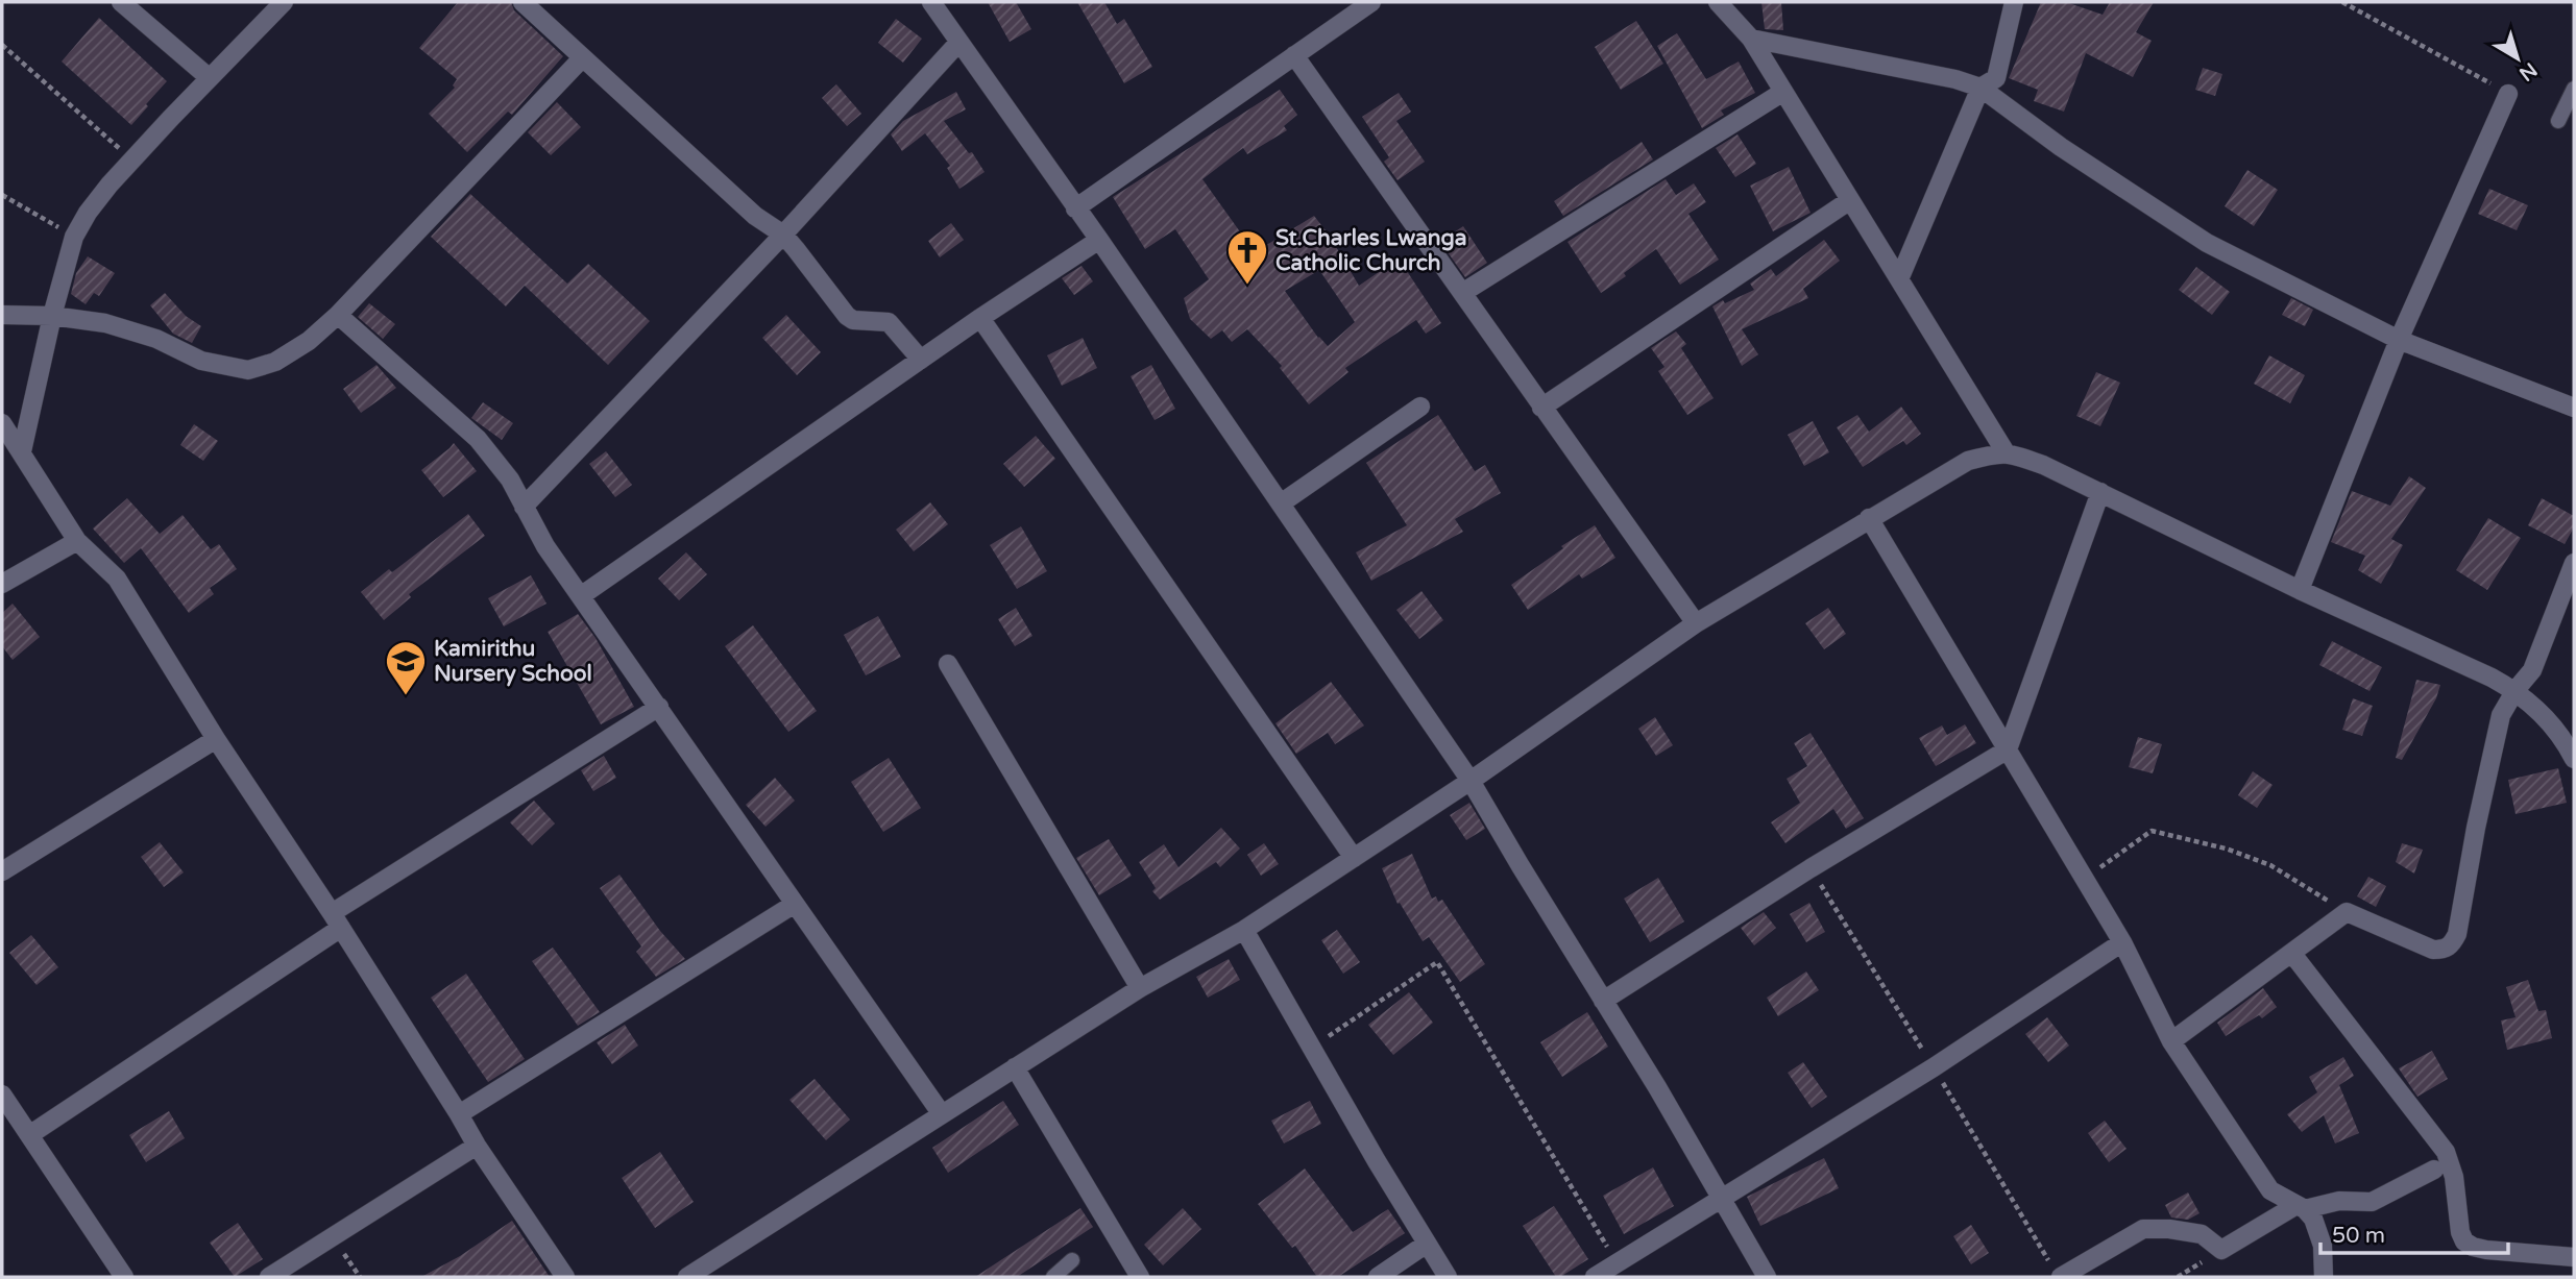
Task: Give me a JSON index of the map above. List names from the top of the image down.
{
  "places": {
    "church": ["St.Charles Lwanga Catholic Church"],
    "school or university": ["Kamirithu Nursery School"]
  },
  "scale_bar": "50 m",
  "north": "bottom right"
}
